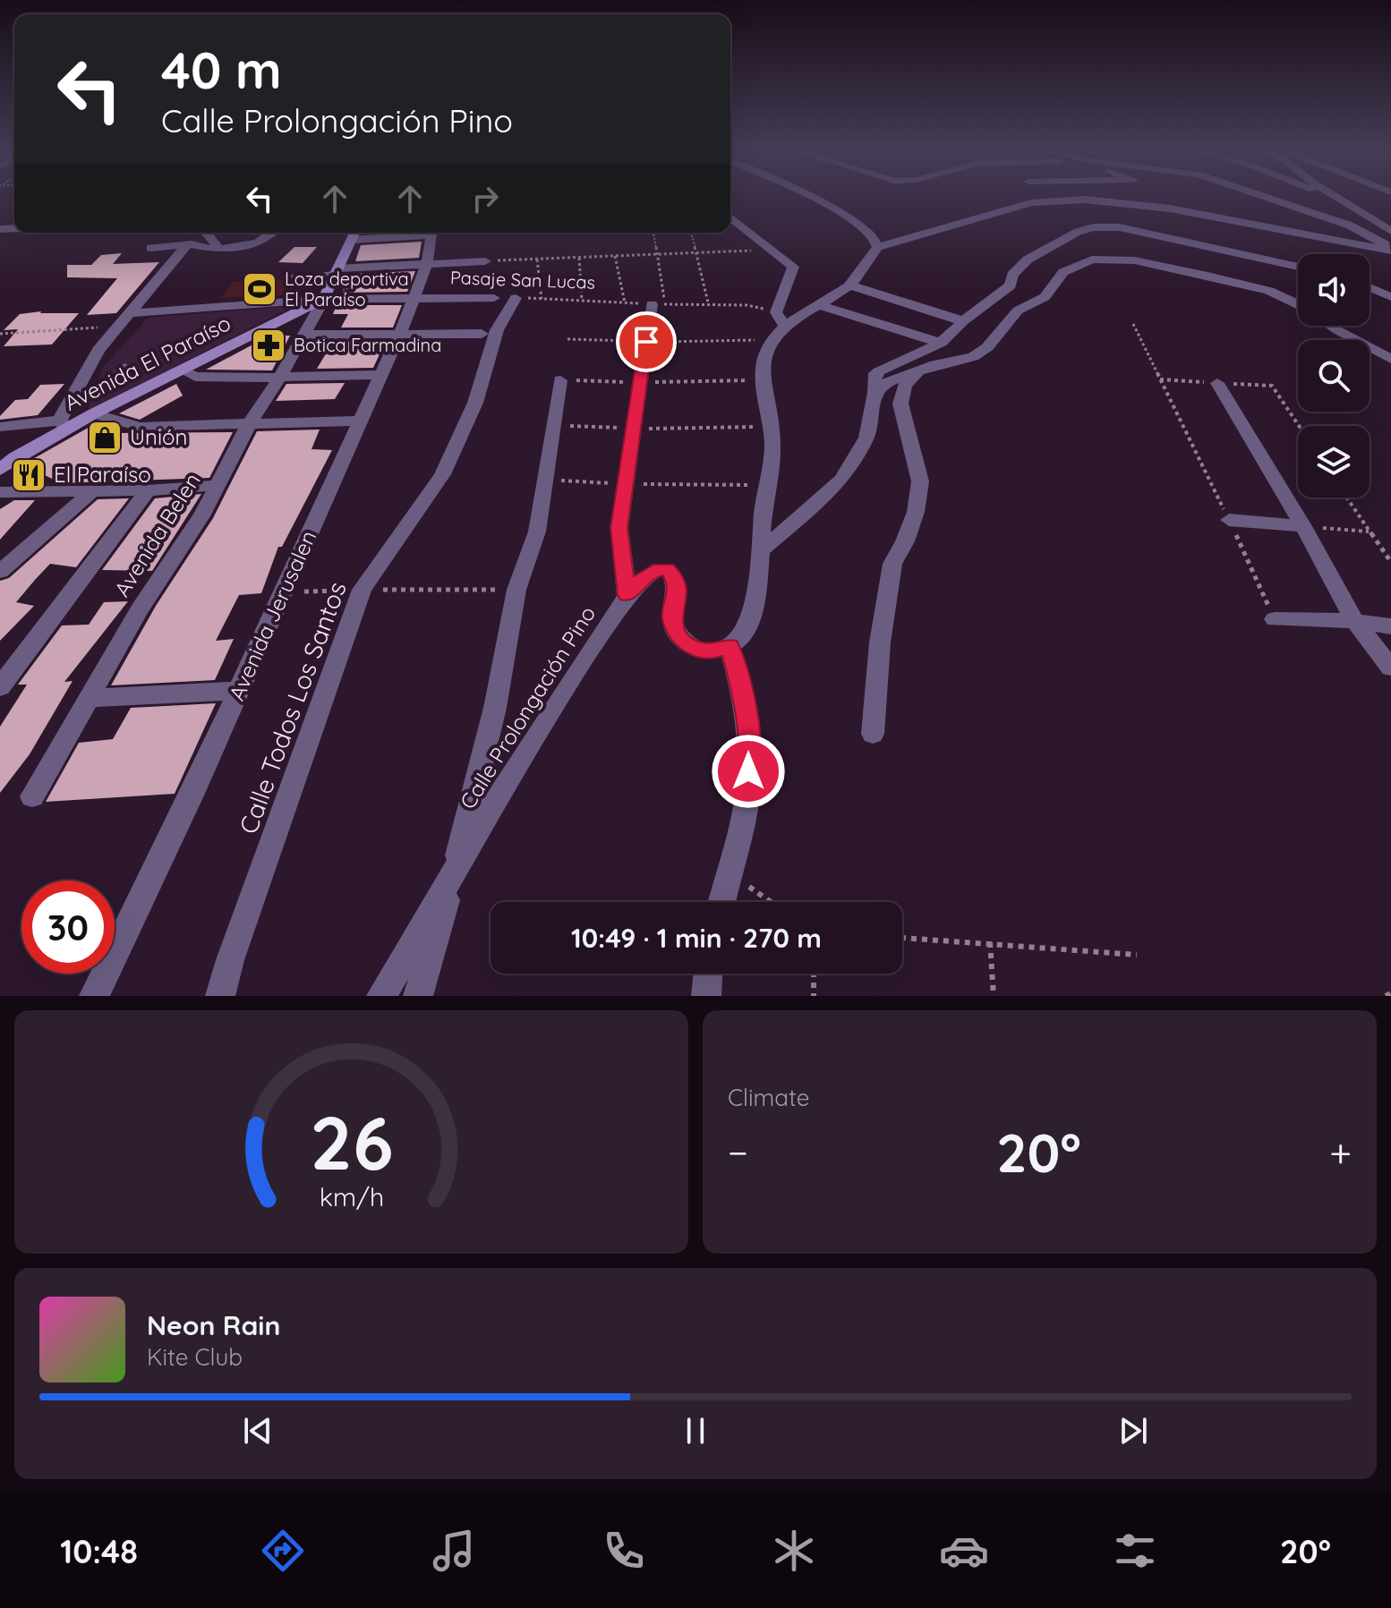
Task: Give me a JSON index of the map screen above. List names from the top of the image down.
{
  "streets": {
    "street": [
      "Pasaje San Lucas",
      "Avenida El Paraíso",
      "Avenida Belen",
      "Avenida Jerusalen",
      "Calle Todos Los Santos",
      "Calle Prolongación Pino"
    ]
  },
  "crossings": [
    ["Pasaje San Lucas", "Avenida El Paraíso"],
    ["Pasaje San Lucas", "Avenida Belen"],
    ["Pasaje San Lucas", "Avenida Jerusalen"],
    ["Pasaje San Lucas", "Calle Todos Los Santos"],
    ["Avenida El Paraíso", "Avenida Belen"]
  ],
  "places": {
    "sports": ["Loza deportiva El Paraíso"],
    "pharmacy": ["Botica Farmadina"],
    "shop": ["Unión"],
    "restaurant": ["El Paraíso"]
  },
  "page": {
    "turn": ["40 m", "Calle Prolongación Pino"],
    "limit": "30",
    "trip": "10:49 · 1 min · 270 m",
    "tile": "Climate",
    "heat": ["−", "20°", "+"],
    "song": ["Neon Rain", "Kite Club"],
    "tabs": ["10:48", "20°"],
    "gauge": ["26", "km/h"]
  }
}
